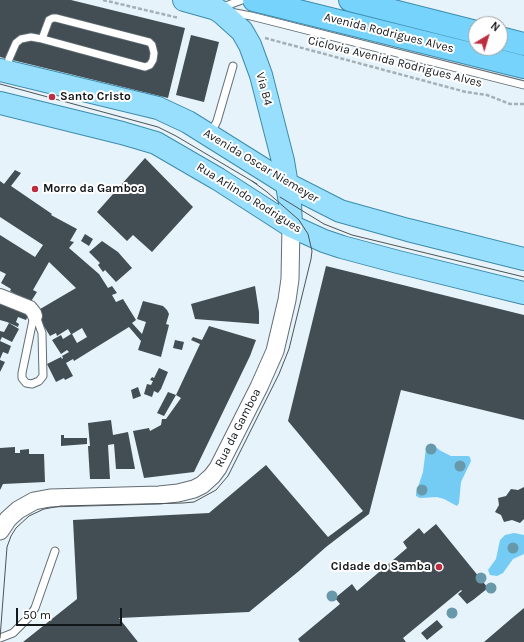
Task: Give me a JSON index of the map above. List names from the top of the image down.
{
  "streets": {
    "highway": ["Avenida Rodrigues Alves"],
    "main road": ["Via B4", "Avenida Oscar Niemeyer", "Rua Arlindo Rodrigues"],
    "street": ["Rua da Gamboa"],
    "path": ["Ciclovia Avenida Rodrigues Alves"]
  },
  "crossings": [
    ["Via B4", "Avenida Oscar Niemeyer"],
    ["Via B4", "Rua Arlindo Rodrigues"],
    ["Via B4", "Rua da Gamboa"],
    ["Rua Arlindo Rodrigues", "Rua da Gamboa"]
  ],
  "places": ["Santo Cristo", "Morro da Gamboa", "Cidade do Samba"],
  "scale_bar": "50 m",
  "north": "top right"
}
